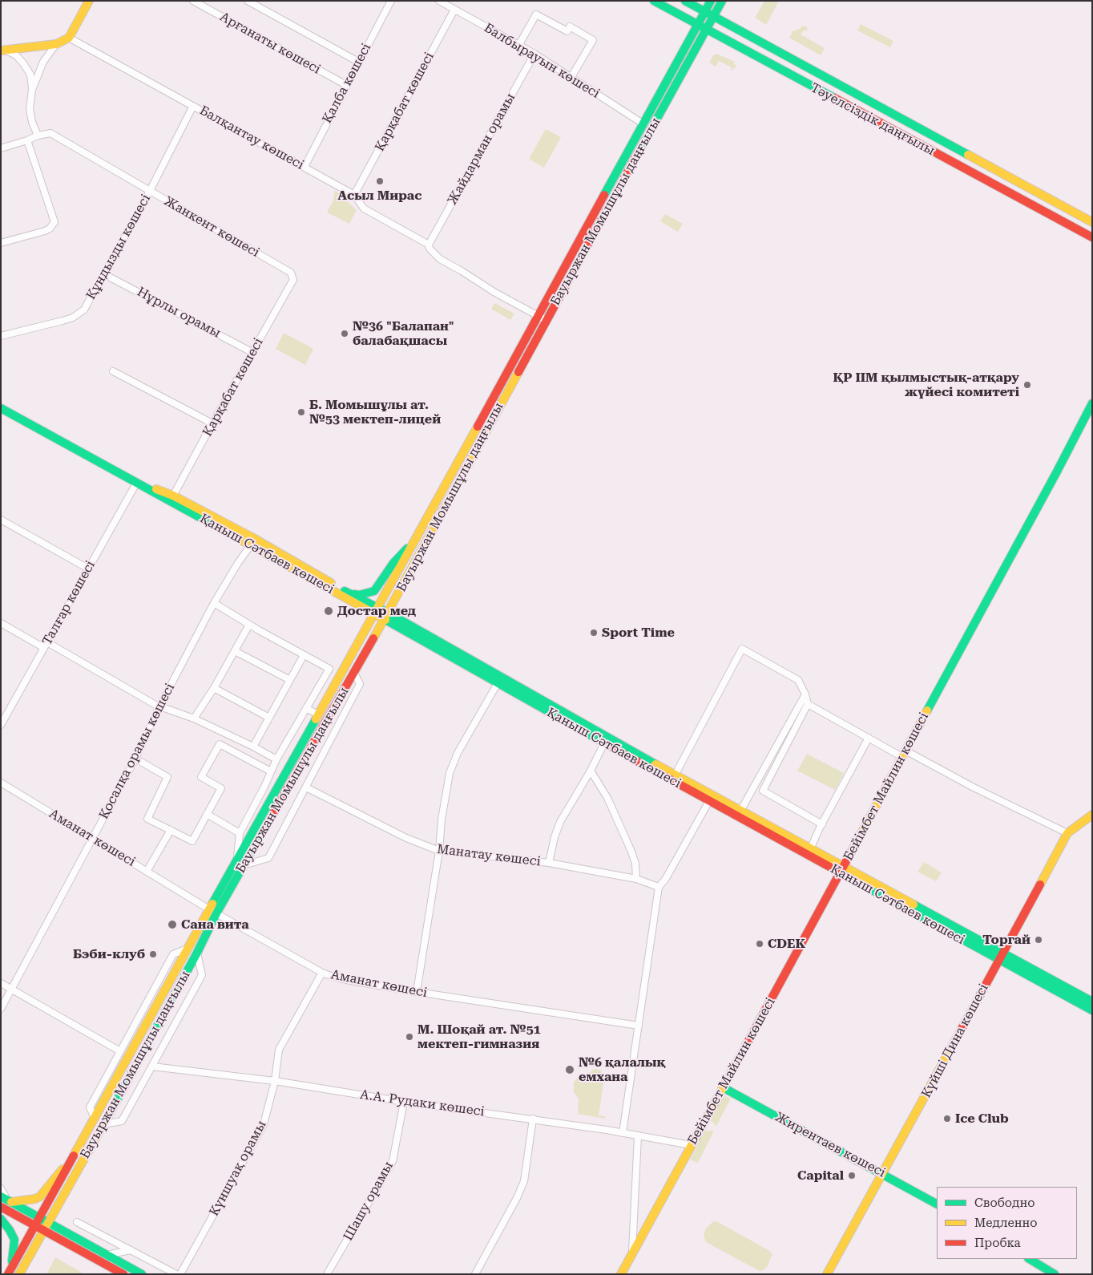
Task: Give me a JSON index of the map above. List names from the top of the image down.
{
  "streets": {
    "main road": [
      "Тәуелсіздік даңғылы",
      "Бауыржан Момышұлы даңғылы",
      "Қаныш Сәтбаев көшесі",
      "Бейімбет Майлин көшесі",
      "Күйші Дина көшесі",
      "Жирентаев көшесі"
    ],
    "street": [
      "Арғанаты көшесі",
      "Балбырауын көшесі",
      "Қалба көшесі",
      "Қарқабат көшесі",
      "Балқантау көшесі",
      "Жайдарман орамы",
      "Жанкент көшесі",
      "Құндызды көшесі",
      "Нұрлы орамы",
      "Талғар көшесі",
      "Қосалқа орамы көшесі",
      "Аманат көшесі",
      "Манатау көшесі",
      "А.А. Рудаки көшесі",
      "Күншуақ орамы",
      "Шашу орамы"
    ]
  },
  "crossings": [
    ["Арғанаты көшесі", "Қалба көшесі"],
    ["Балбырауын көшесі", "Қарқабат көшесі"],
    ["Балбырауын көшесі", "Жайдарман орамы"],
    ["Балбырауын көшесі", "Бауыржан Момышұлы даңғылы"],
    ["Қалба көшесі", "Балқантау көшесі"],
    ["Қарқабат көшесі", "Балқантау көшесі"],
    ["Қарқабат көшесі", "Жанкент көшесі"],
    ["Қарқабат көшесі", "Нұрлы орамы"],
    ["Қарқабат көшесі", "Қаныш Сәтбаев көшесі"],
    ["Тәуелсіздік даңғылы", "Бауыржан Момышұлы даңғылы"],
    ["Балқантау көшесі", "Жайдарман орамы"],
    ["Балқантау көшесі", "Құндызды көшесі"],
    ["Бауыржан Момышұлы даңғылы", "Қаныш Сәтбаев көшесі"],
    ["Бауыржан Момышұлы даңғылы", "Аманат көшесі"],
    ["Жанкент көшесі", "Құндызды көшесі"],
    ["Құндызды көшесі", "Нұрлы орамы"],
    ["Қаныш Сәтбаев көшесі", "Талғар көшесі"],
    ["Қаныш Сәтбаев көшесі", "Қосалқа орамы көшесі"],
    ["Қаныш Сәтбаев көшесі", "Бейімбет Майлин көшесі"],
    ["Қаныш Сәтбаев көшесі", "Күйші Дина көшесі"],
    ["Қосалқа орамы көшесі", "Аманат көшесі"],
    ["Бейімбет Майлин көшесі", "А.А. Рудаки көшесі"],
    ["Бейімбет Майлин көшесі", "Жирентаев көшесі"],
    ["Аманат көшесі", "Күншуақ орамы"],
    ["Күйші Дина көшесі", "Жирентаев көшесі"],
    ["А.А. Рудаки көшесі", "Күншуақ орамы"],
    ["А.А. Рудаки көшесі", "Шашу орамы"]
  ],
  "places": [
    "Асыл Мирас",
    "№36 \"Балапан\" балабақшасы",
    "ҚР ІІМ қылмыстық-атқару жүйесі комитеті",
    "Б. Момышұлы ат. №53 мектеп-лицей",
    "Достар мед",
    "Sport Time",
    "Сана вита",
    "Торгай",
    "CDEK",
    "Бэби-клуб",
    "М. Шоқай ат. №51 мектеп-гимназия",
    "№6 қалалық емхана",
    "Ice Club",
    "Capital"
  ],
  "legend": ["Свободно", "Медленно", "Пробка"]
}
